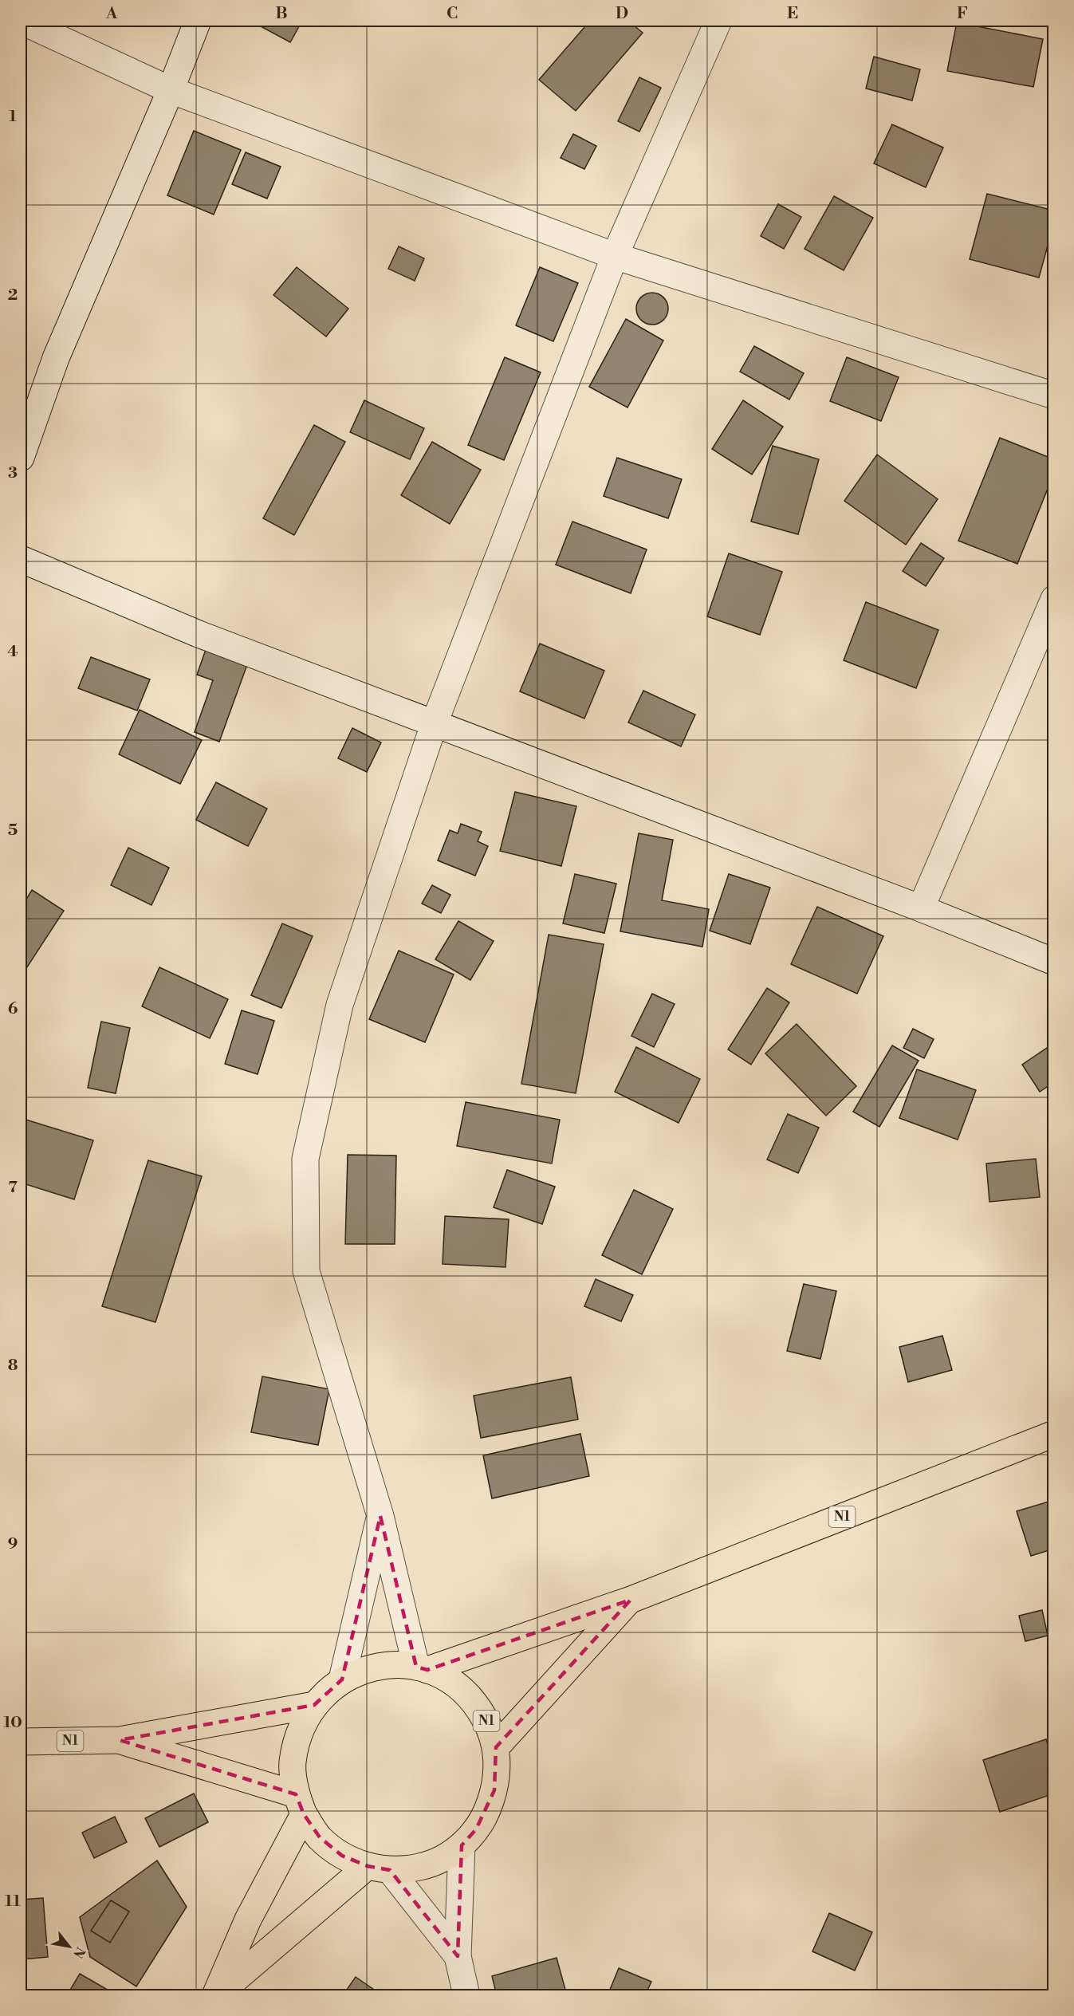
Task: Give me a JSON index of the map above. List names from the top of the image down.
{
  "streets": {
    "highway": ["N1"]
  },
  "north": "bottom right",
  "grid": {
    "columns": [
      "A",
      "B",
      "C",
      "D",
      "E",
      "F"
    ],
    "rows": [
      "1",
      "2",
      "3",
      "4",
      "5",
      "6",
      "7",
      "8",
      "9",
      "10",
      "11"
    ]
  }
}
